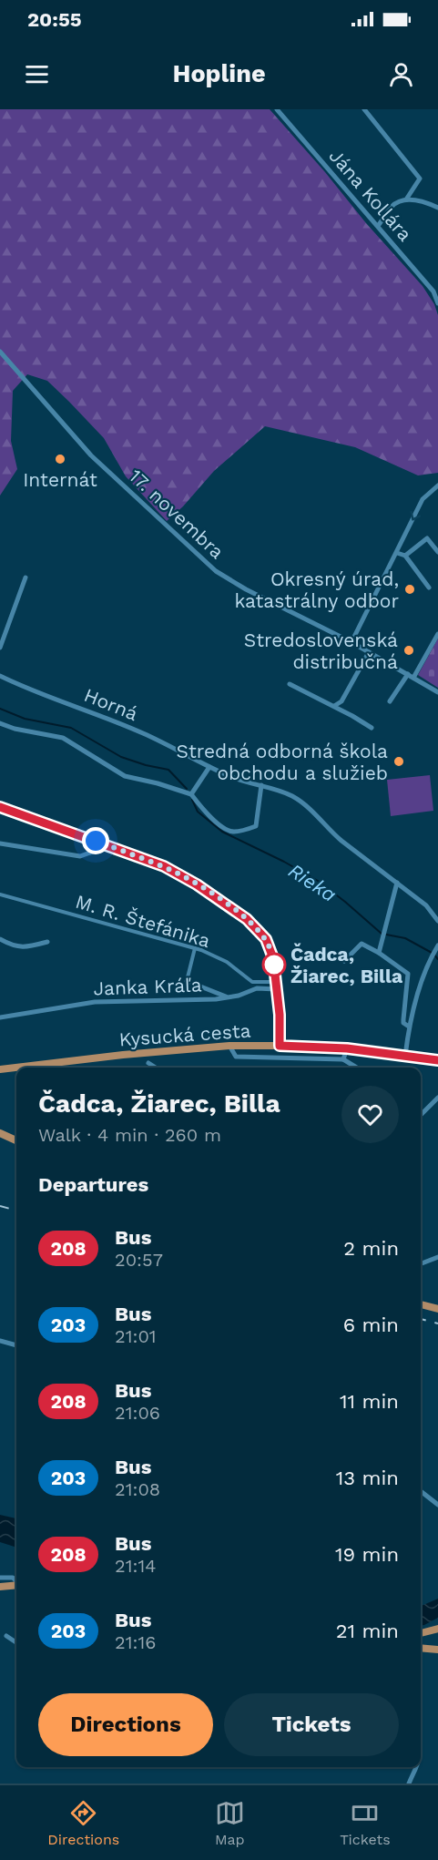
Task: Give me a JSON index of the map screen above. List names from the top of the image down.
{
  "streets": {
    "main road": ["Kysucká cesta"],
    "street": [
      "Jána Kollára",
      "17. novembra",
      "Horná",
      "M. R. Štefánika",
      "Janka Kráľa"
    ]
  },
  "water": ["Rieka"],
  "places": [
    "Internát",
    "Okresný úrad, katastrálny odbor",
    "Stredoslovenská distribučná",
    "Stredná odborná škola obchodu a služieb",
    "Čadca, Žiarec, Billa"
  ],
  "lines": ["bus line 208"],
  "page": {
    "status": "20:55",
    "header": "Hopline",
    "heading": [
      ["Čadca, Žiarec, Billa", "Walk · 4 min · 260 m"],
      "Departures"
    ],
    "list": [
      {
        "mark": "208",
        "name": "Bus",
        "note": "20:57",
        "value": "2 min"
      },
      {
        "mark": "203",
        "name": "Bus",
        "note": "21:01",
        "value": "6 min"
      },
      {
        "mark": "208",
        "name": "Bus",
        "note": "21:06",
        "value": "11 min"
      },
      {
        "mark": "203",
        "name": "Bus",
        "note": "21:08",
        "value": "13 min"
      },
      {
        "mark": "208",
        "name": "Bus",
        "note": "21:14",
        "value": "19 min"
      },
      {
        "mark": "203",
        "name": "Bus",
        "note": "21:16",
        "value": "21 min"
      }
    ],
    "buttons": ["Directions", "Tickets"],
    "tabs": ["Directions", "Map", "Tickets"]
  }
}
